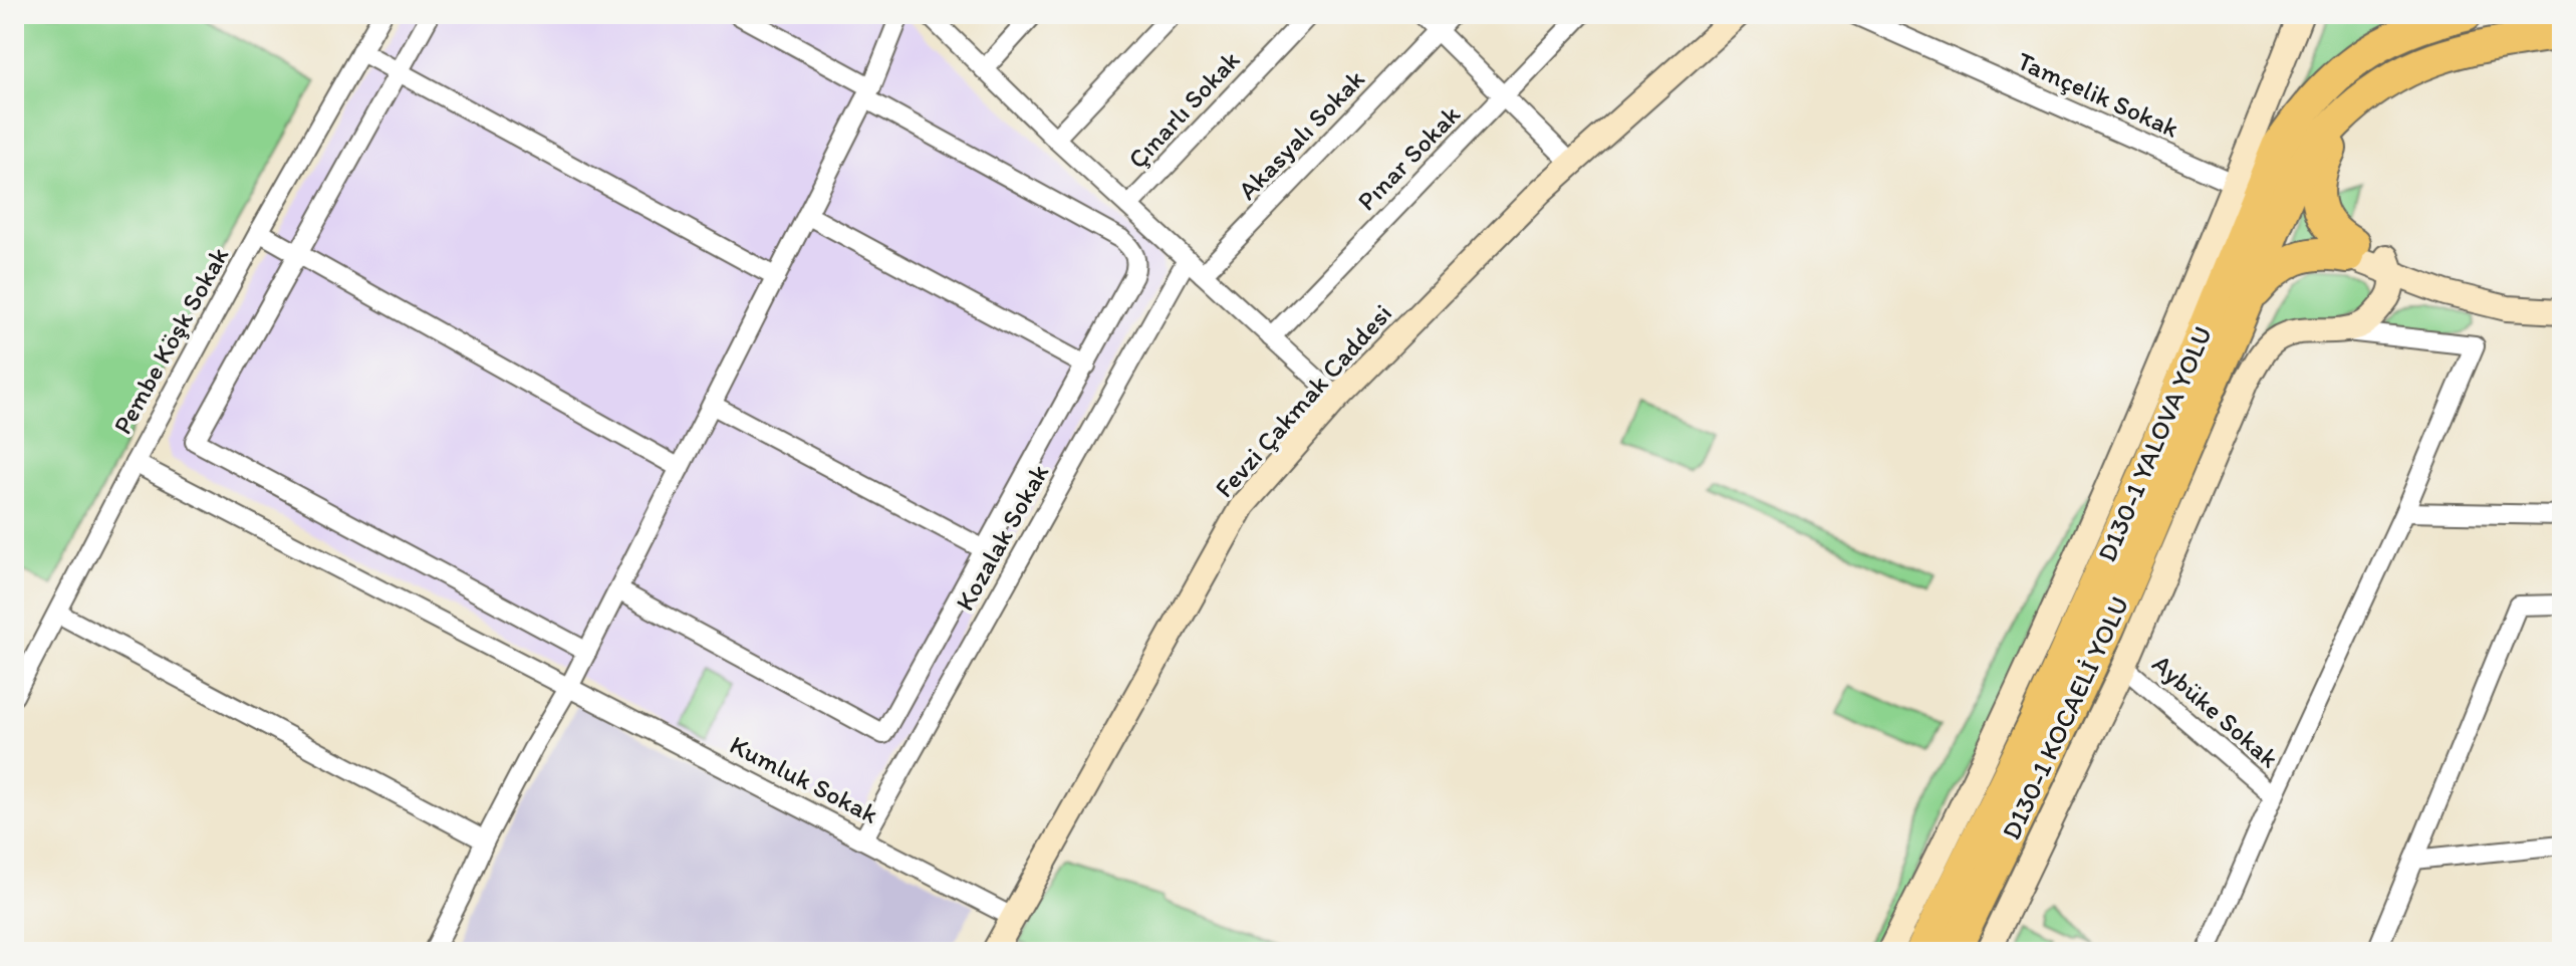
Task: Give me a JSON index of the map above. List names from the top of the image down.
{
  "streets": {
    "highway": ["D130-1 YALOVA YOLU", "D130-1 KOCAELİ YOLU"],
    "street": [
      "Tamçelik Sokak",
      "Çınarlı Sokak",
      "Akasyalı Sokak",
      "Pınar Sokak",
      "Pembe Köşk Sokak",
      "Fevzi Çakmak Caddesi",
      "Kozalak Sokak",
      "Aybüke Sokak",
      "Kumluk Sokak"
    ]
  },
  "crossings": [
    ["Pembe Köşk Sokak", "Kumluk Sokak"],
    ["Fevzi Çakmak Caddesi", "Kumluk Sokak"],
    ["Kozalak Sokak", "Kumluk Sokak"]
  ]
}
